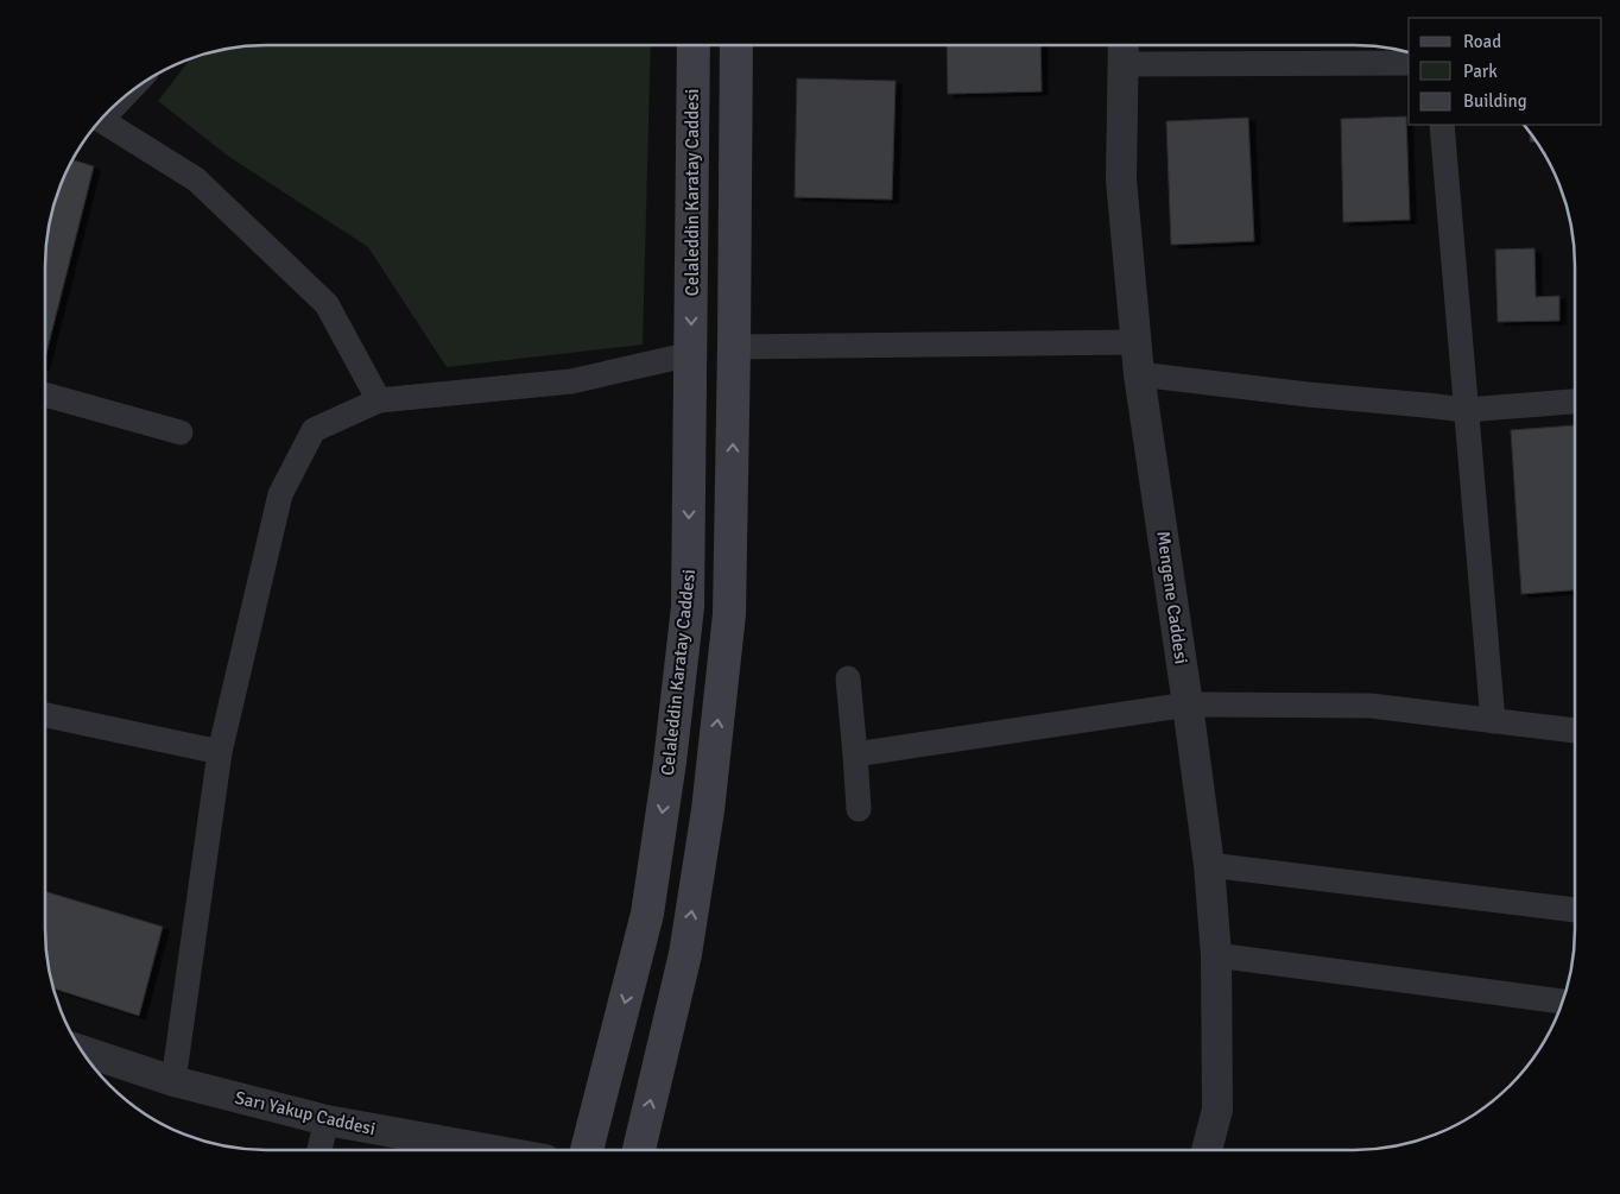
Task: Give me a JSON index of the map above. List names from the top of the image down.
{
  "streets": {
    "main road": ["Celaleddin Karatay Caddesi"],
    "street": ["Mengene Caddesi", "Sarı Yakup Caddesi"]
  },
  "legend": ["Road", "Park", "Building"]
}
